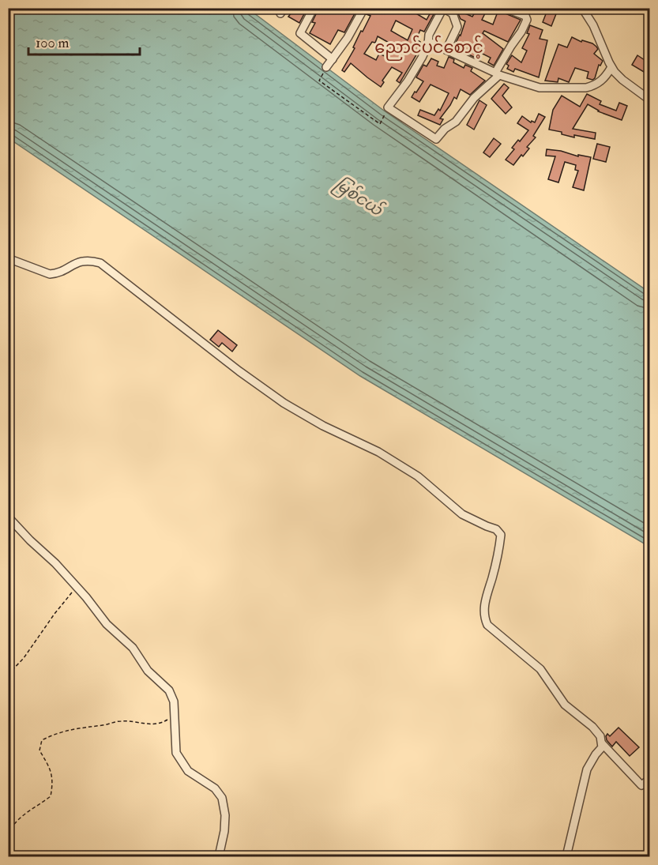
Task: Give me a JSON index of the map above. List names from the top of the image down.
{
  "districts": ["ညောင်ပင်စောင့်"],
  "water": ["မြစ်ငယ်"],
  "scale_bar": "100 m"
}
